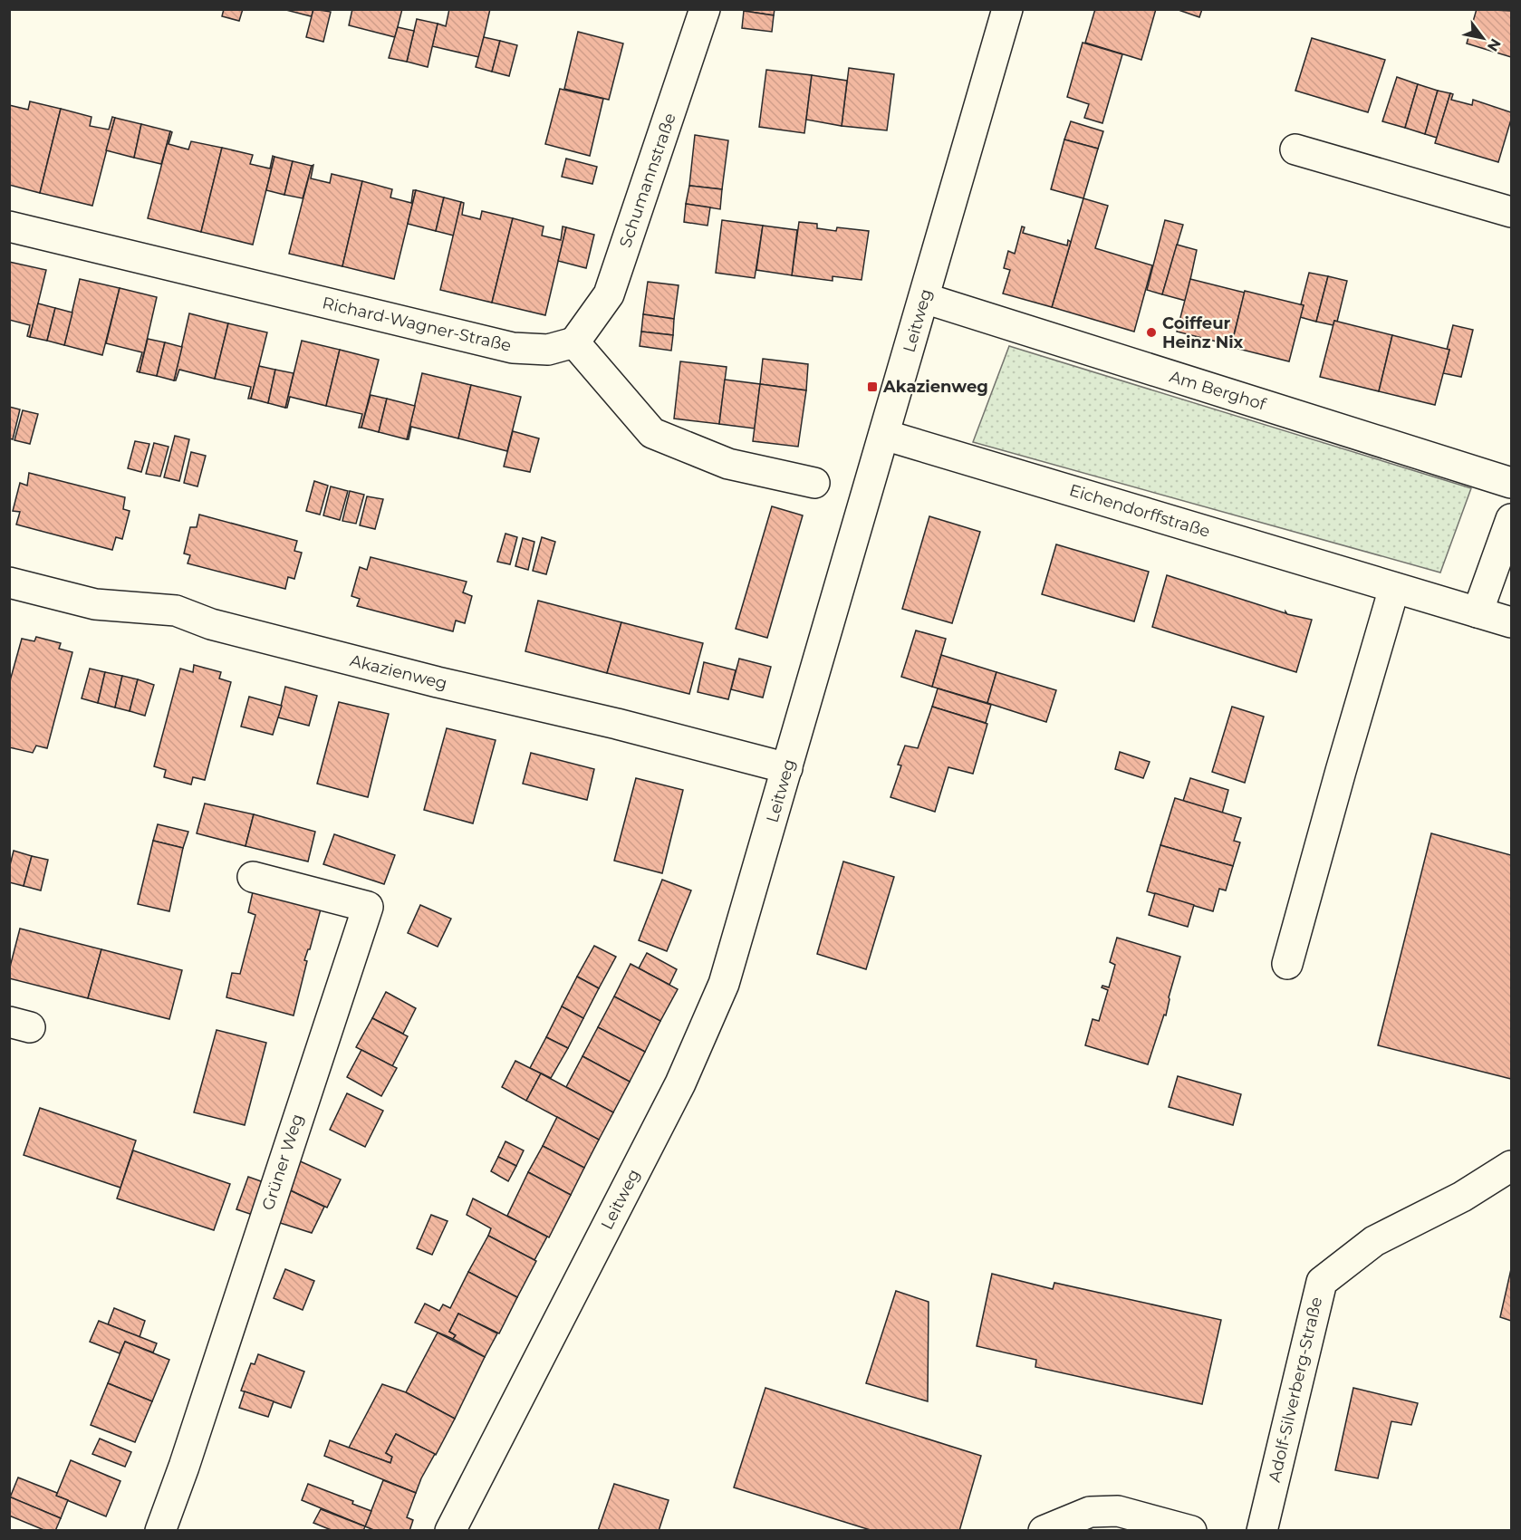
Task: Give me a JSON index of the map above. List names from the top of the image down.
{
  "streets": {
    "street": [
      "Schumannstraße",
      "Leitweg",
      "Richard-Wagner-Straße",
      "Am Berghof",
      "Eichendorffstraße",
      "Akazienweg",
      "Grüner Weg",
      "Adolf-Silverberg-Straße"
    ]
  },
  "crossings": [
    ["Schumannstraße", "Richard-Wagner-Straße"],
    ["Leitweg", "Am Berghof"],
    ["Leitweg", "Eichendorffstraße"],
    ["Leitweg", "Akazienweg"]
  ],
  "places": {
    "other": ["Coiffeur Heinz Nix"],
    "transit": ["Akazienweg"]
  },
  "north": "bottom right"
}
